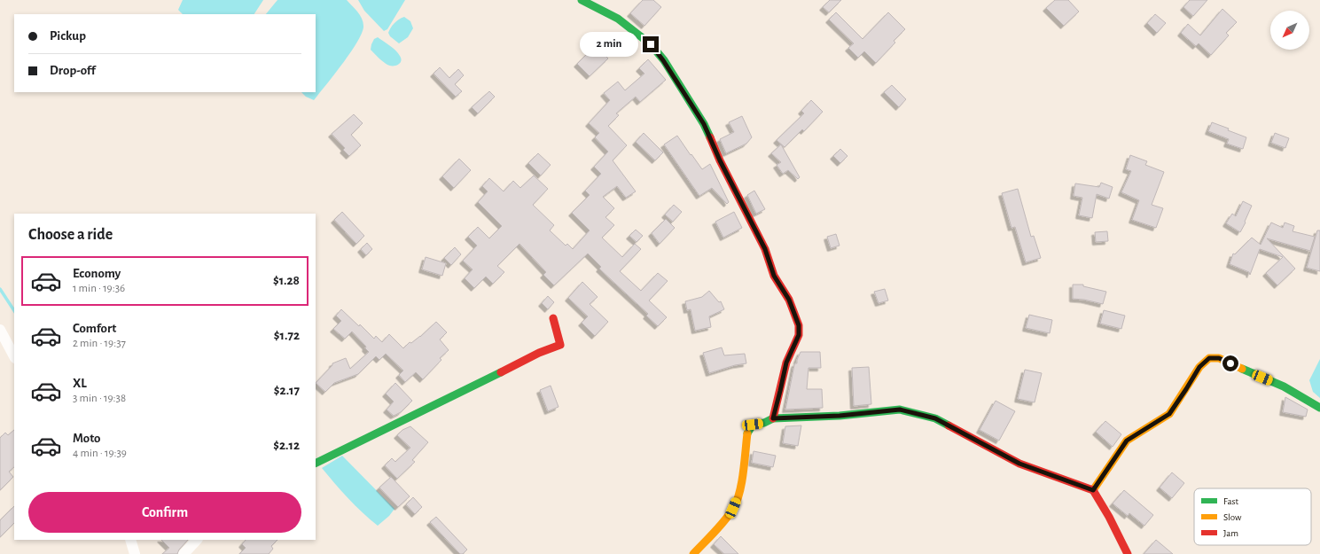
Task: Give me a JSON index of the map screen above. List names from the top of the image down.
{
  "legend": ["Fast", "Slow", "Jam"],
  "north": "bottom left",
  "page": {
    "banner": ["Pickup", "Drop-off"],
    "bubble": "2 min",
    "heading": "Choose a ride",
    "list": [
      {
        "name": "Economy",
        "note": "1 min · 19:36",
        "value": "$1.28"
      },
      {
        "name": "Comfort",
        "note": "2 min · 19:37",
        "value": "$1.72"
      },
      {
        "name": "XL",
        "note": "3 min · 19:38",
        "value": "$2.17"
      },
      {
        "name": "Moto",
        "note": "4 min · 19:39",
        "value": "$2.12"
      }
    ],
    "buttons": "Confirm"
  }
}
